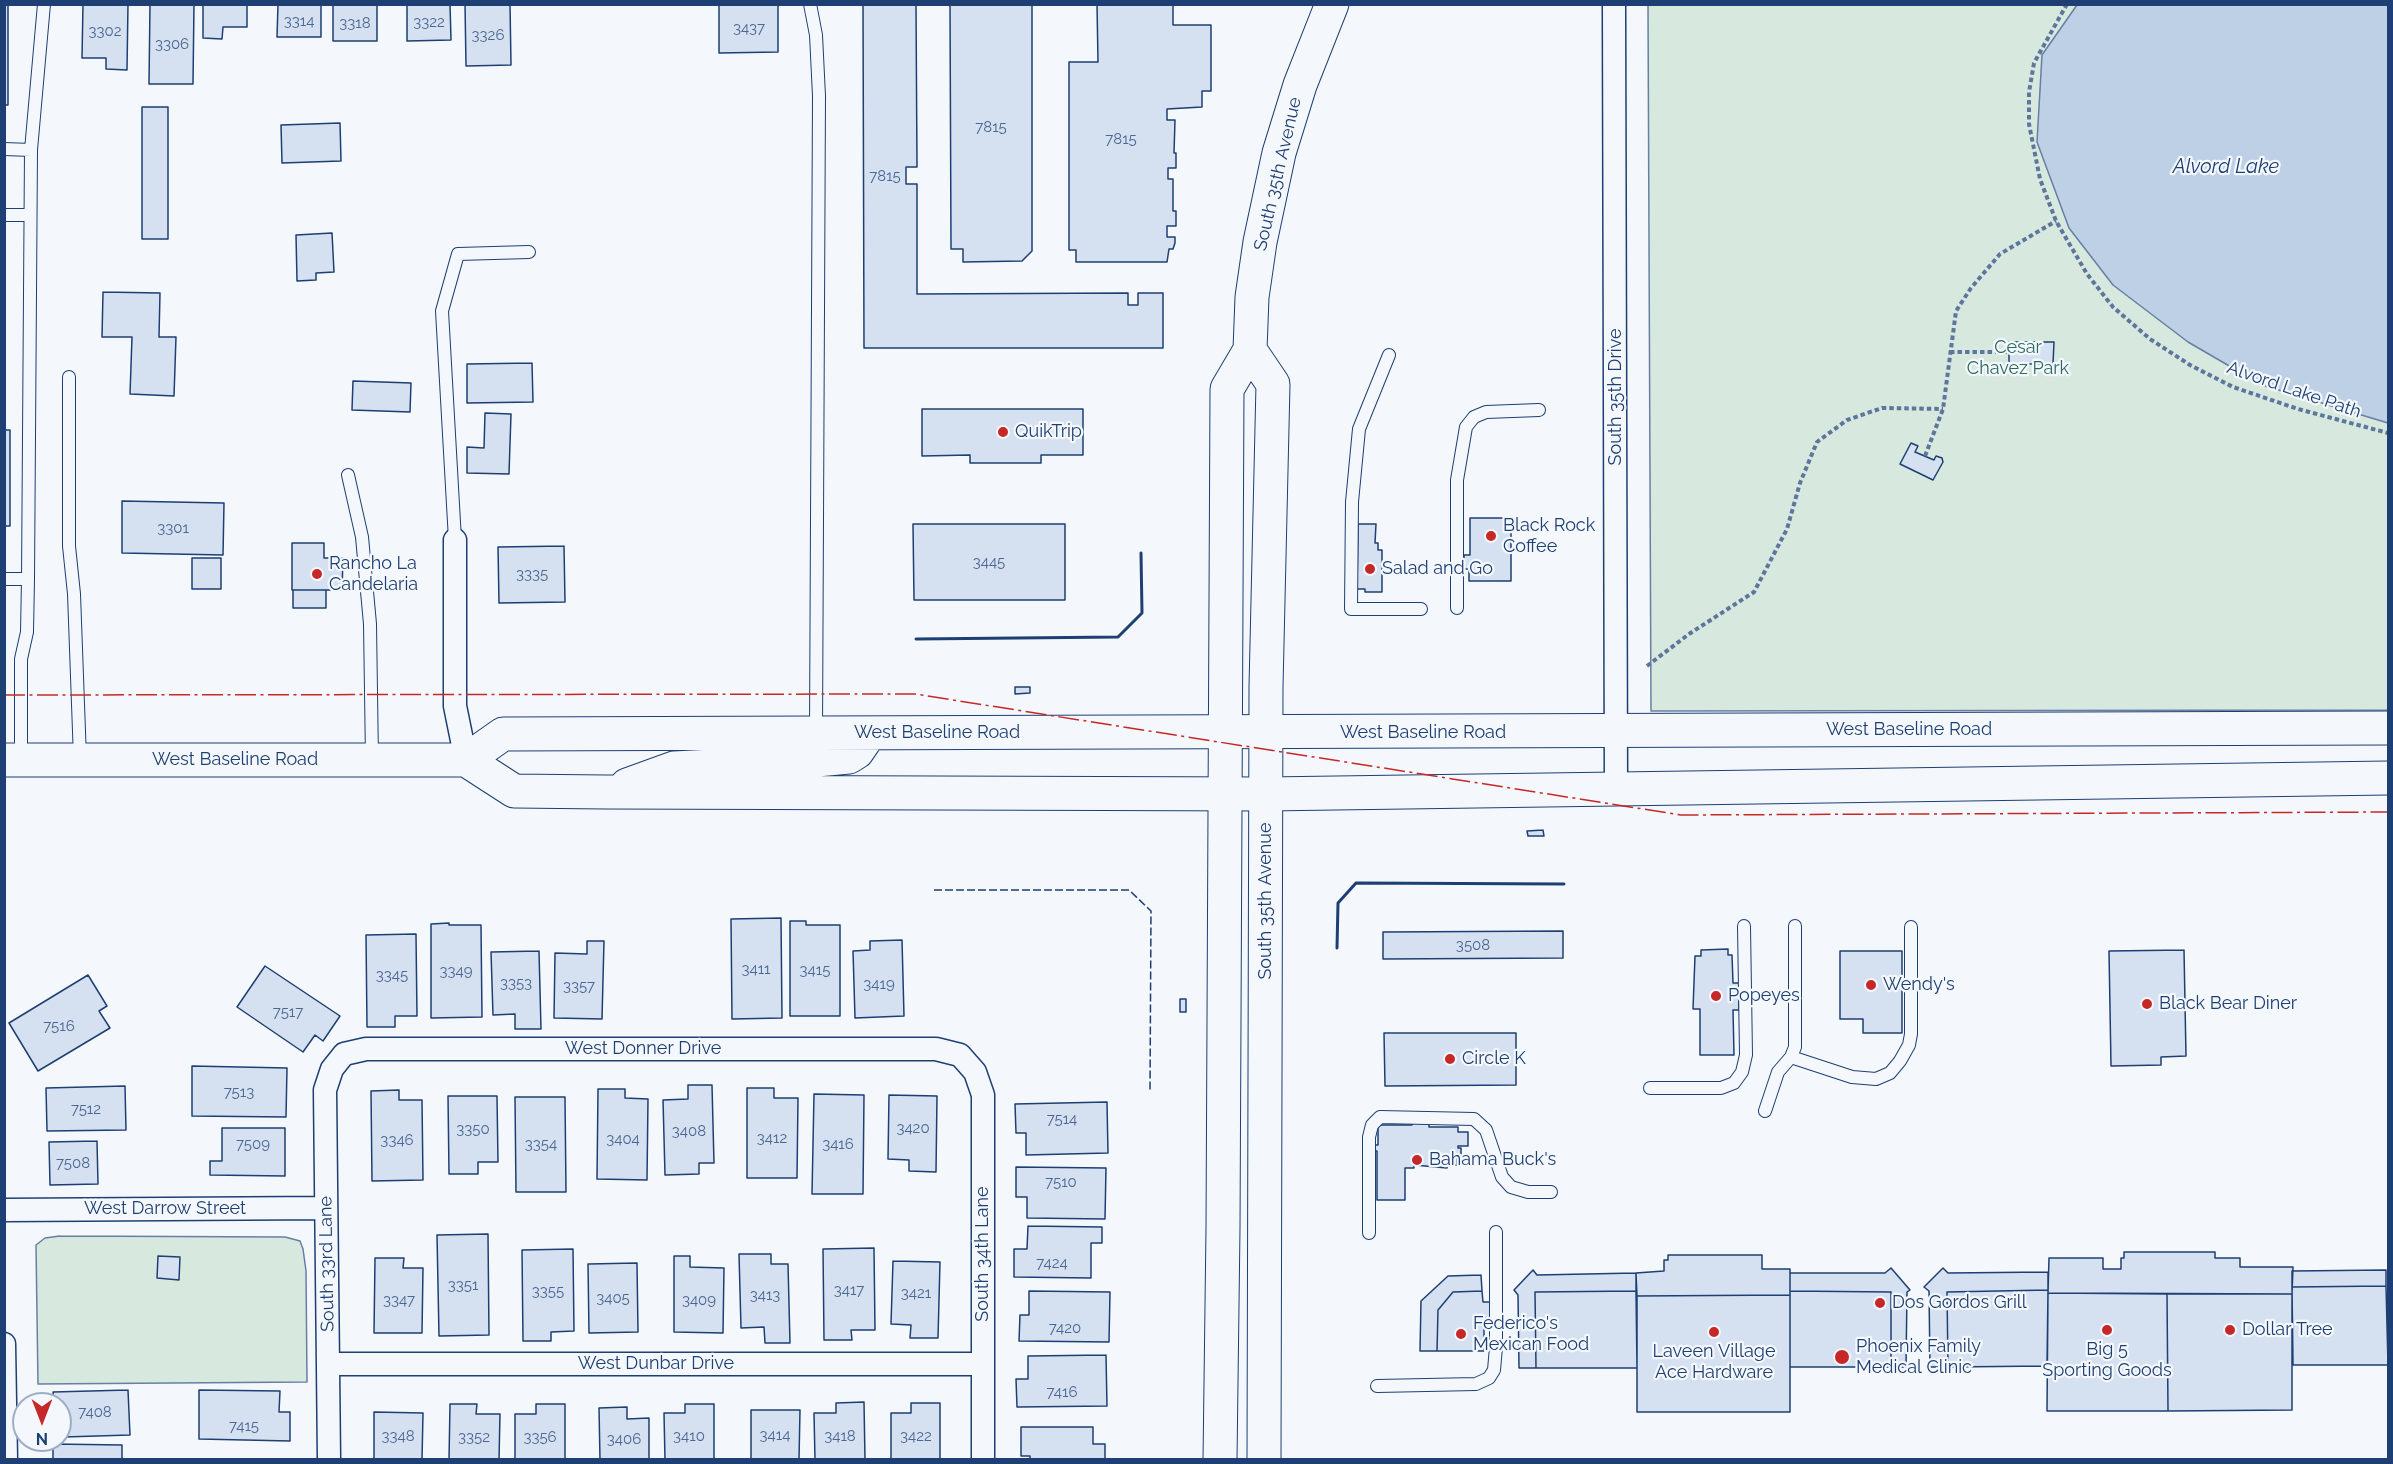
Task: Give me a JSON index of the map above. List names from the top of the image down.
{
  "streets": {
    "main road": ["South 35th Avenue", "West Baseline Road"],
    "street": [
      "South 35th Drive",
      "West Donner Drive",
      "West Darrow Street",
      "South 34th Lane",
      "South 33rd Lane",
      "West Dunbar Drive"
    ],
    "path": ["Alvord Lake Path"]
  },
  "crossings": [
    ["South 35th Avenue", "West Baseline Road"],
    ["South 35th Drive", "West Baseline Road"],
    ["West Donner Drive", "South 34th Lane"],
    ["West Donner Drive", "South 33rd Lane"],
    ["West Darrow Street", "South 33rd Lane"],
    ["South 34th Lane", "West Dunbar Drive"],
    ["South 33rd Lane", "West Dunbar Drive"]
  ],
  "water": ["Alvord Lake"],
  "parks": ["Cesar Chavez Park"],
  "places": [
    "QuikTrip",
    "Black Rock Coffee",
    "Salad and Go",
    "Rancho La Candelaria",
    "Wendy's",
    "Popeyes",
    "Black Bear Diner",
    "Circle K",
    "Bahama Buck's",
    "Dos Gordos Grill",
    "Big 5 Sporting Goods",
    "Dollar Tree",
    "Laveen Village Ace Hardware",
    "Federico's Mexican Food",
    "Phoenix Family Medical Clinic"
  ],
  "house_numbers": [
    "3314",
    "3322",
    "3318",
    "3437",
    "3302",
    "3326",
    "3306",
    "7815",
    "7815",
    "7815",
    "3301",
    "3445",
    "3335",
    "3508",
    "3411",
    "3415",
    "3349",
    "3345",
    "3353",
    "3419",
    "3357",
    "7517",
    "7516",
    "7513",
    "7512",
    "7514",
    "3420",
    "3350",
    "3408",
    "3412",
    "3404",
    "3346",
    "7509",
    "3354",
    "3416",
    "7508",
    "7510",
    "7424",
    "3351",
    "3417",
    "3355",
    "3421",
    "3413",
    "3405",
    "3347",
    "3409",
    "7420",
    "7416",
    "7408",
    "7415",
    "3414",
    "3348",
    "3410",
    "3418",
    "3422",
    "3352",
    "3356",
    "3406"
  ],
  "north": "bottom"
}
